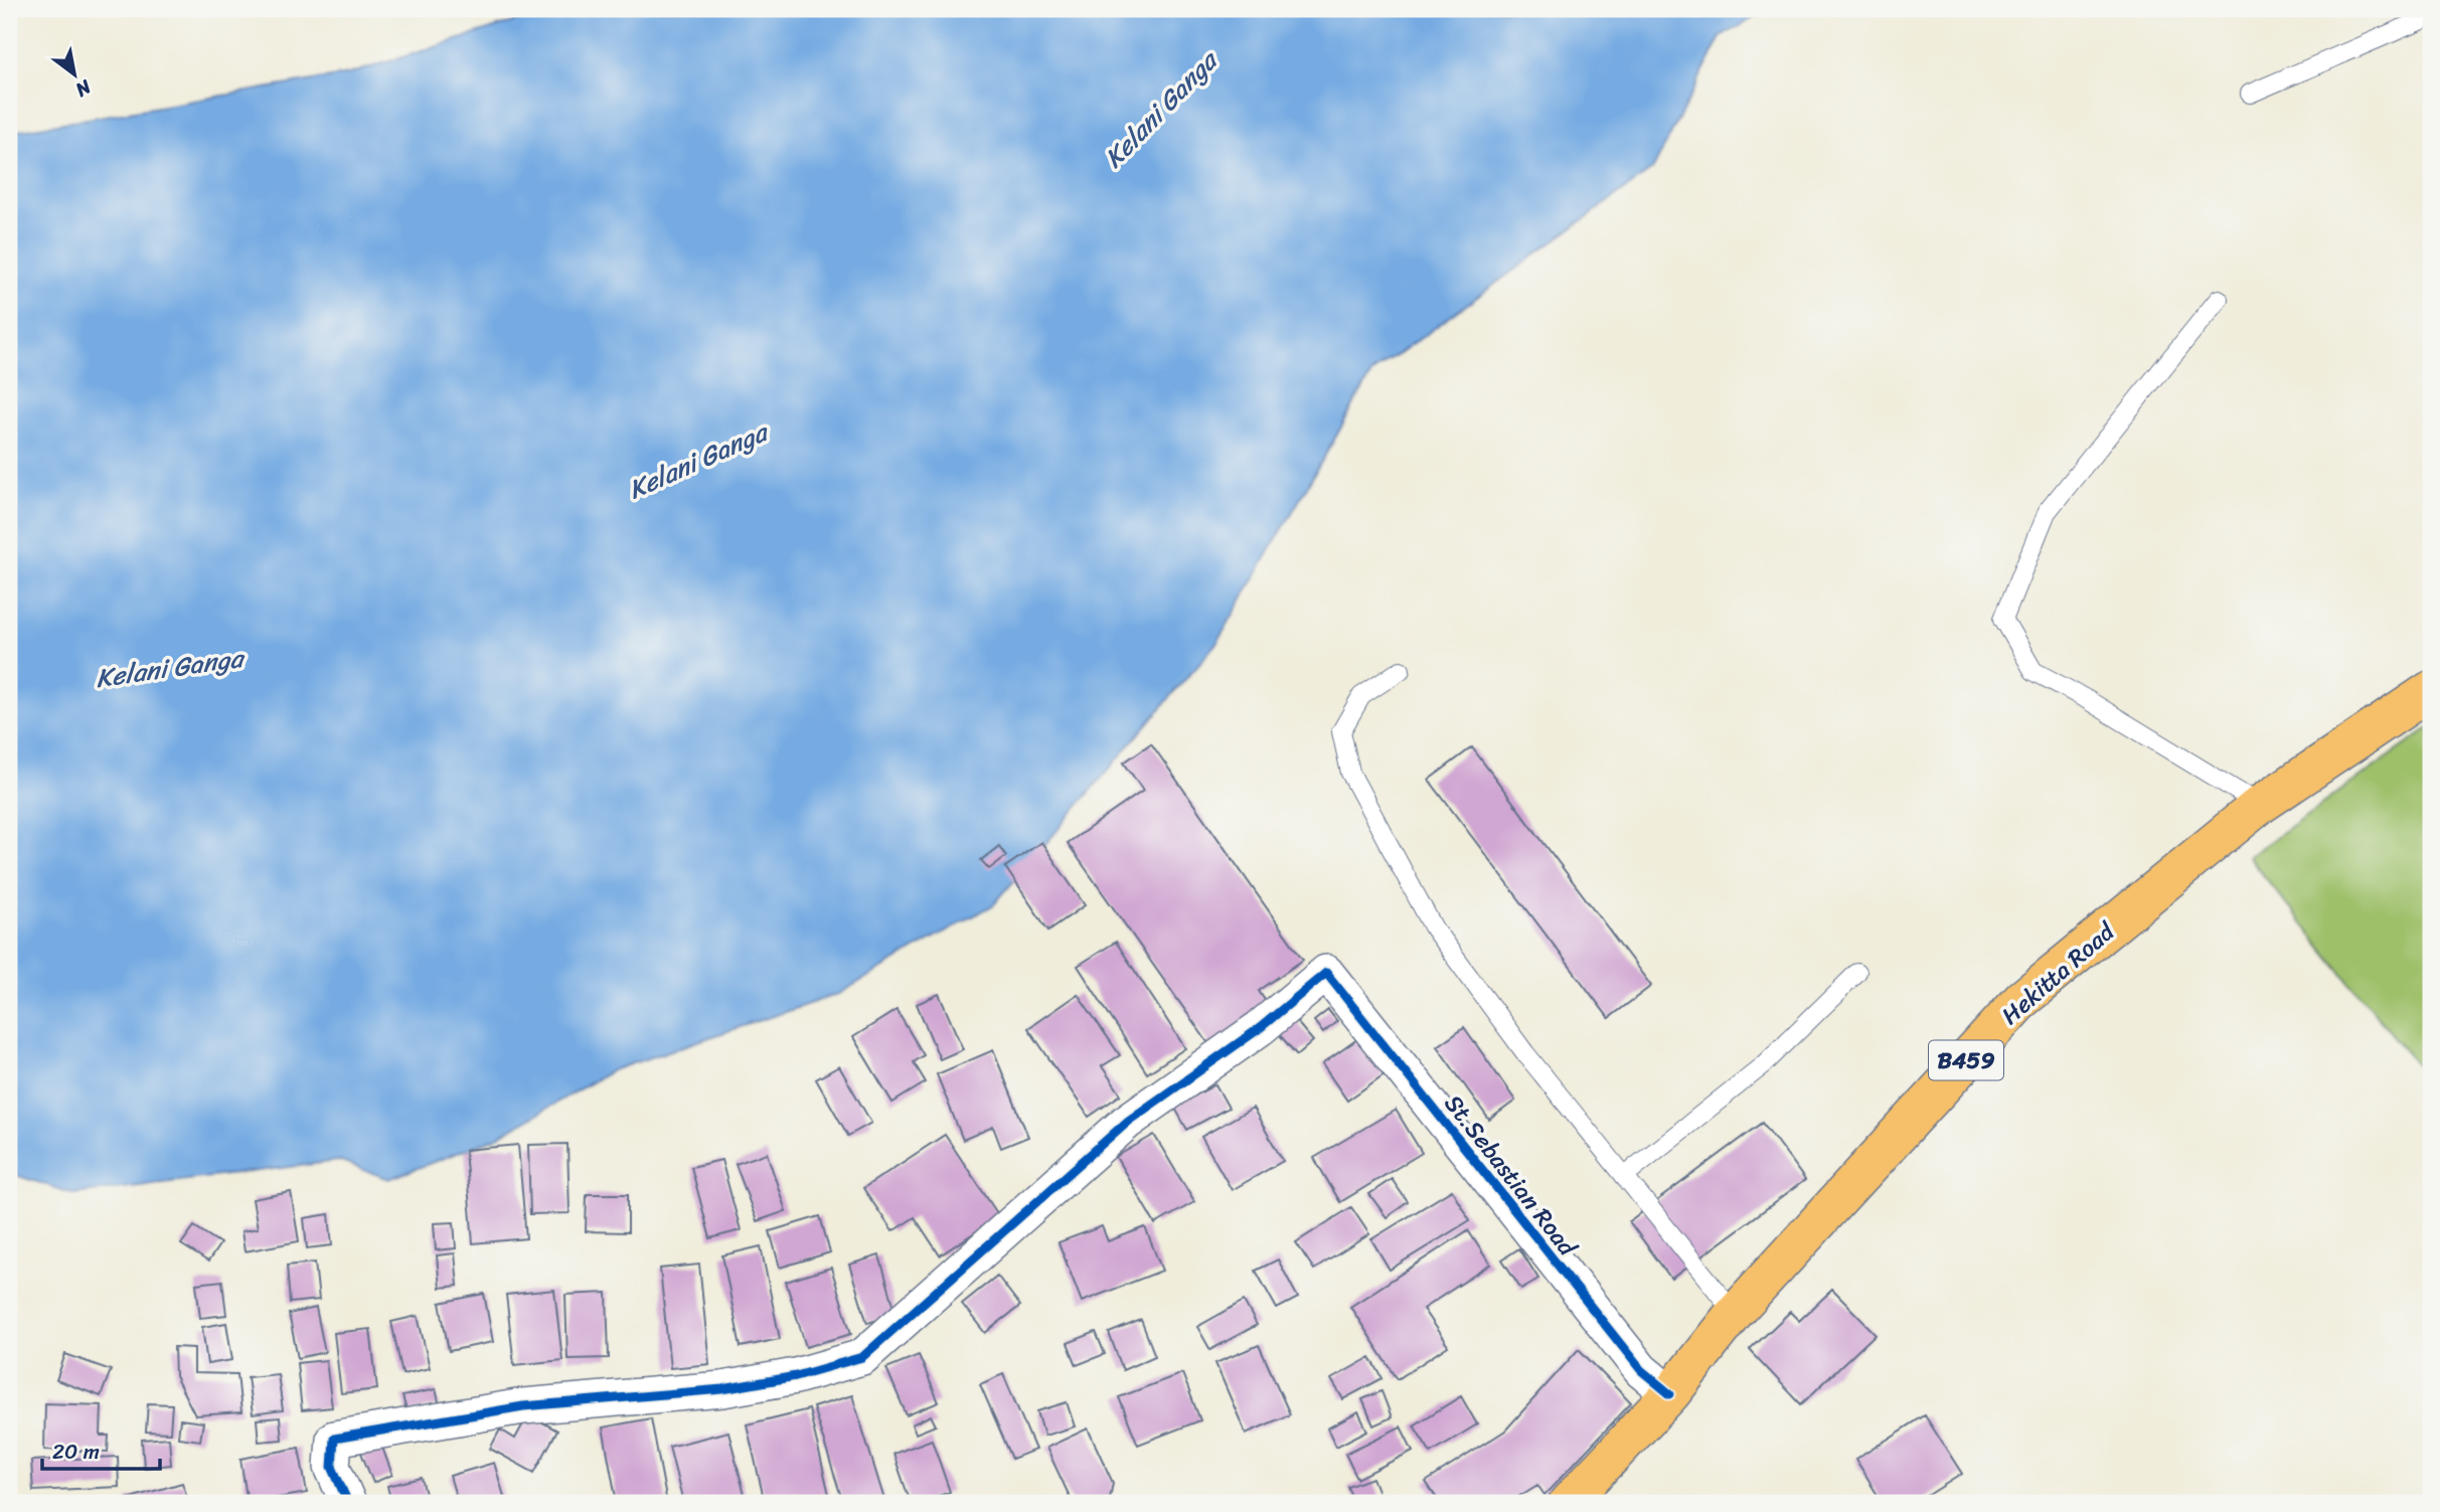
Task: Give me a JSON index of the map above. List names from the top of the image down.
{
  "streets": {
    "main road": ["Hekitta Road", "B459"],
    "street": ["St.Sebastian Road"]
  },
  "crossings": [
    ["Hekitta Road", "St.Sebastian Road"]
  ],
  "water": ["Kelani Ganga"],
  "scale_bar": "20 m",
  "north": "bottom right"
}
